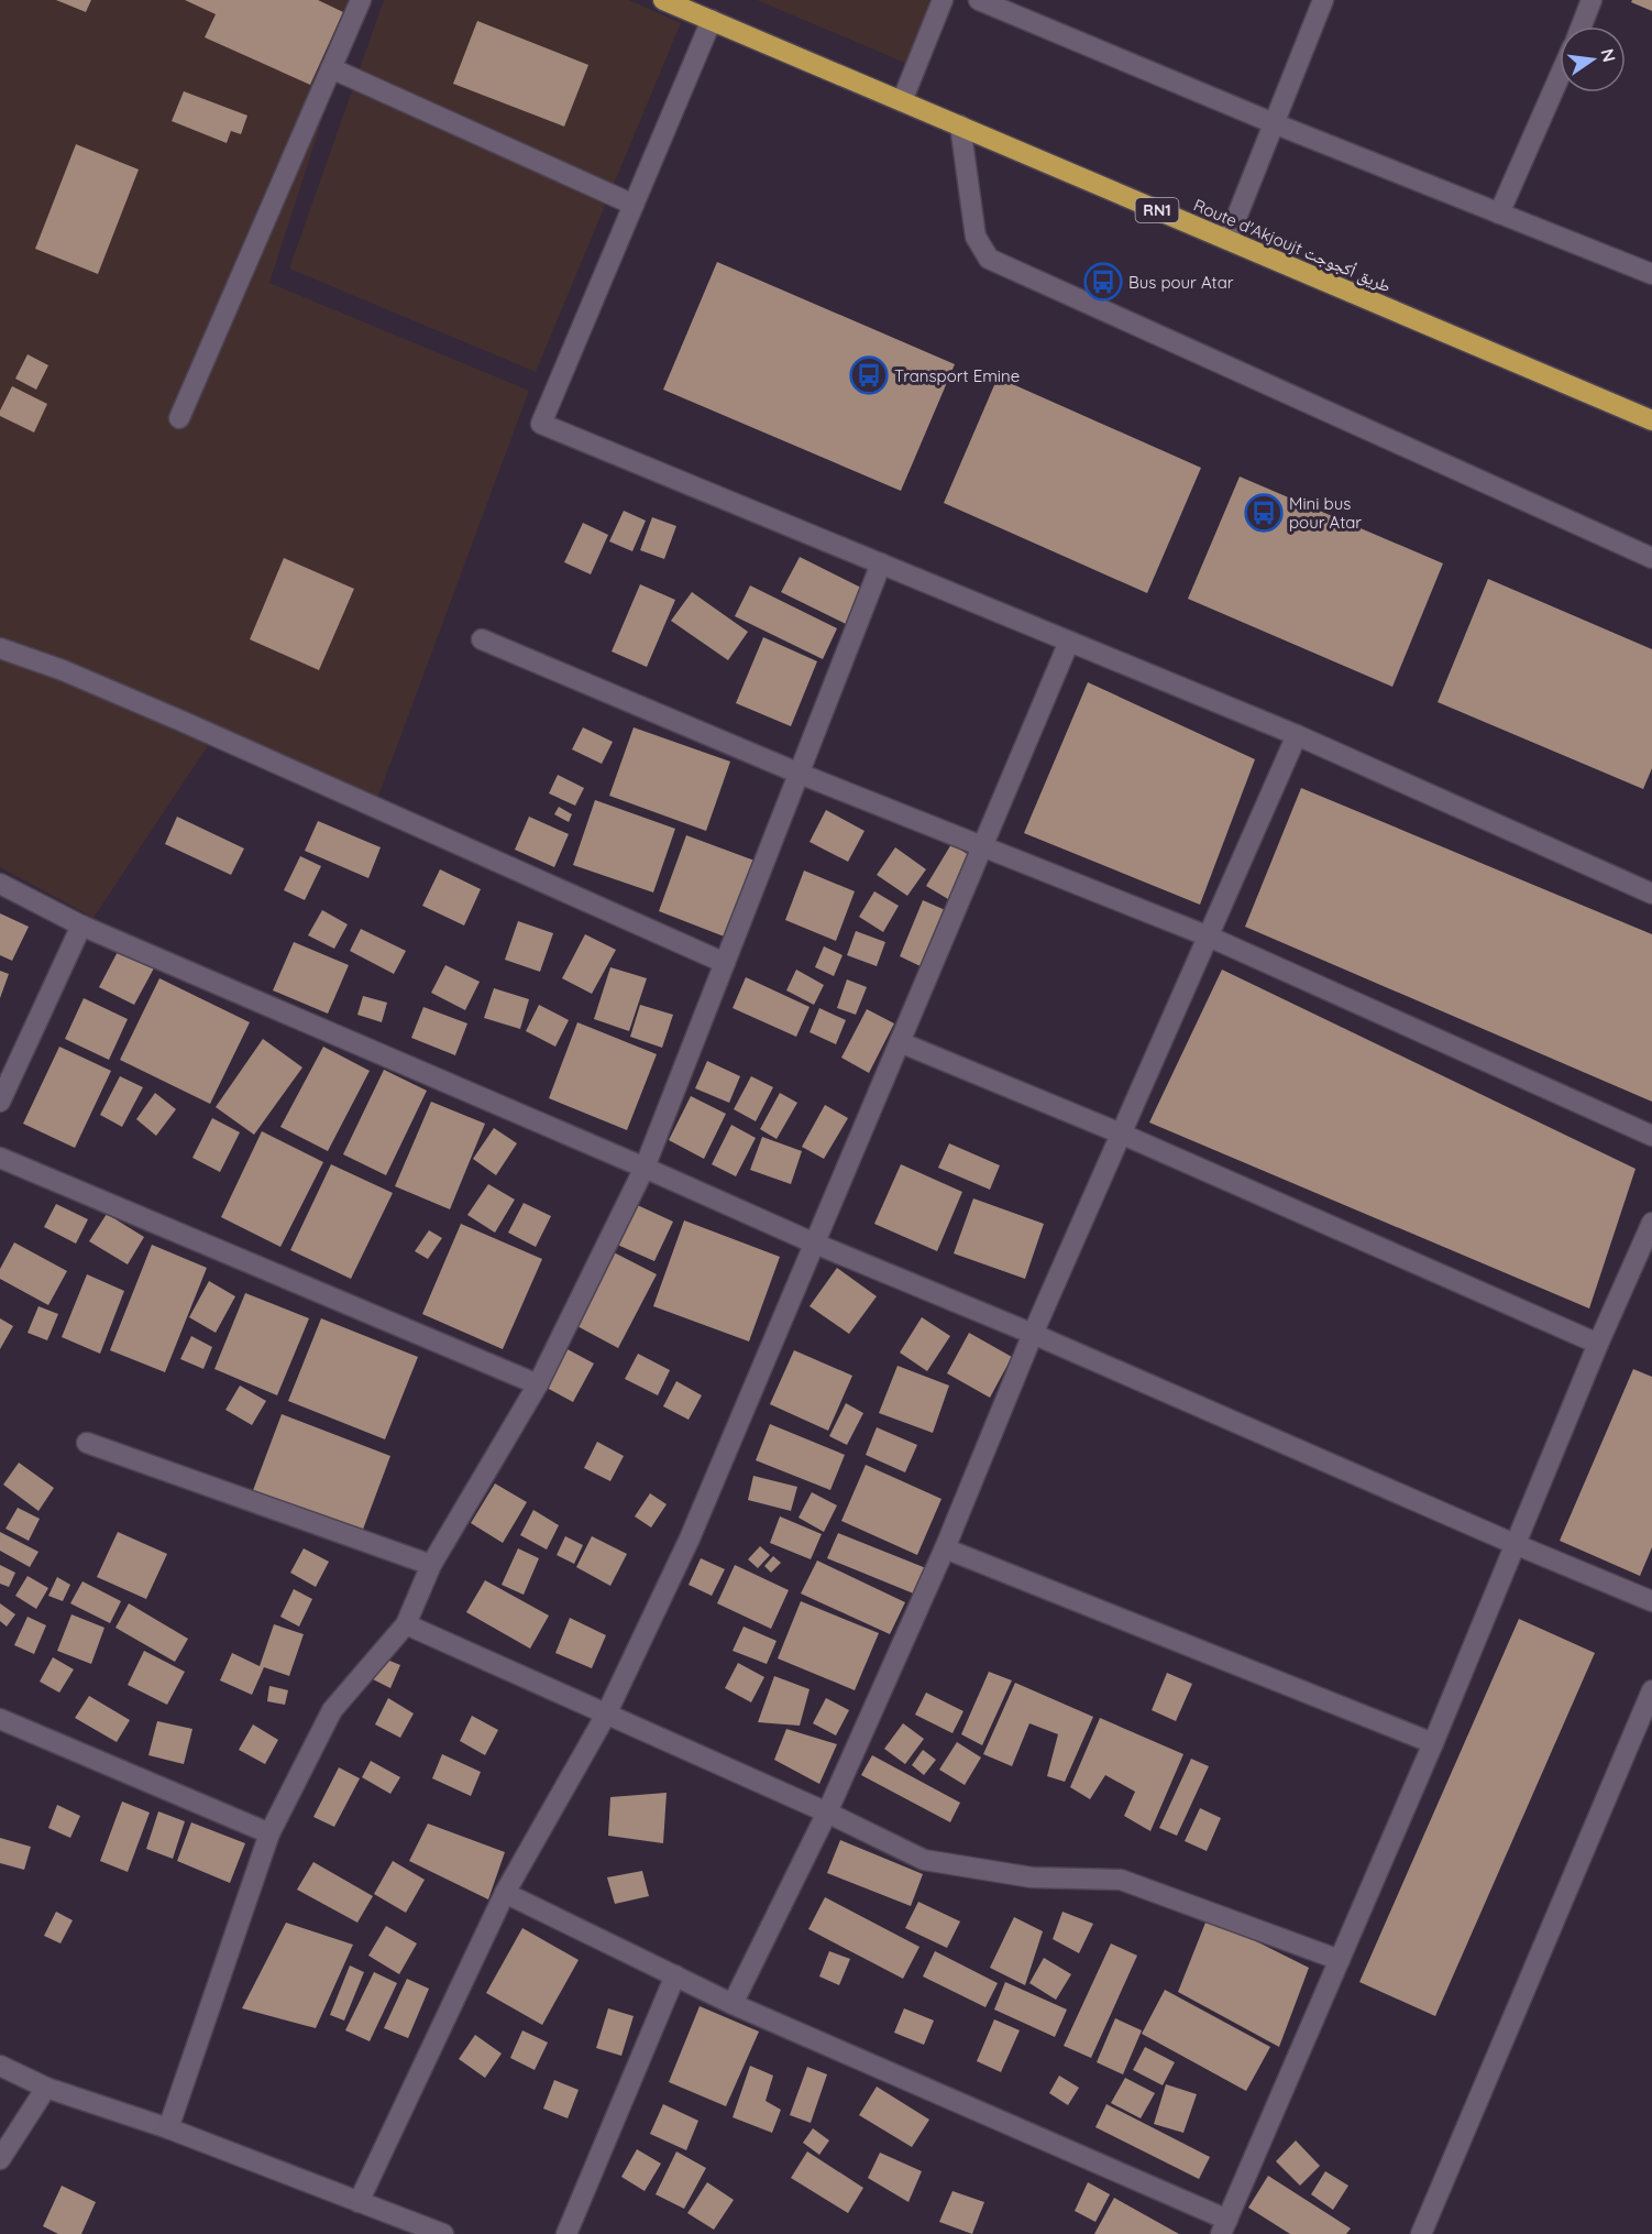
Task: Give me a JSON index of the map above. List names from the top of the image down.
{
  "streets": {
    "highway": ["RN1", "Route d'Akjoujt طريق أكجوجت"]
  },
  "places": {
    "bus stop": ["Bus pour Atar", "Transport Emine", "Mini bus pour Atar"]
  },
  "north": "right"
}
